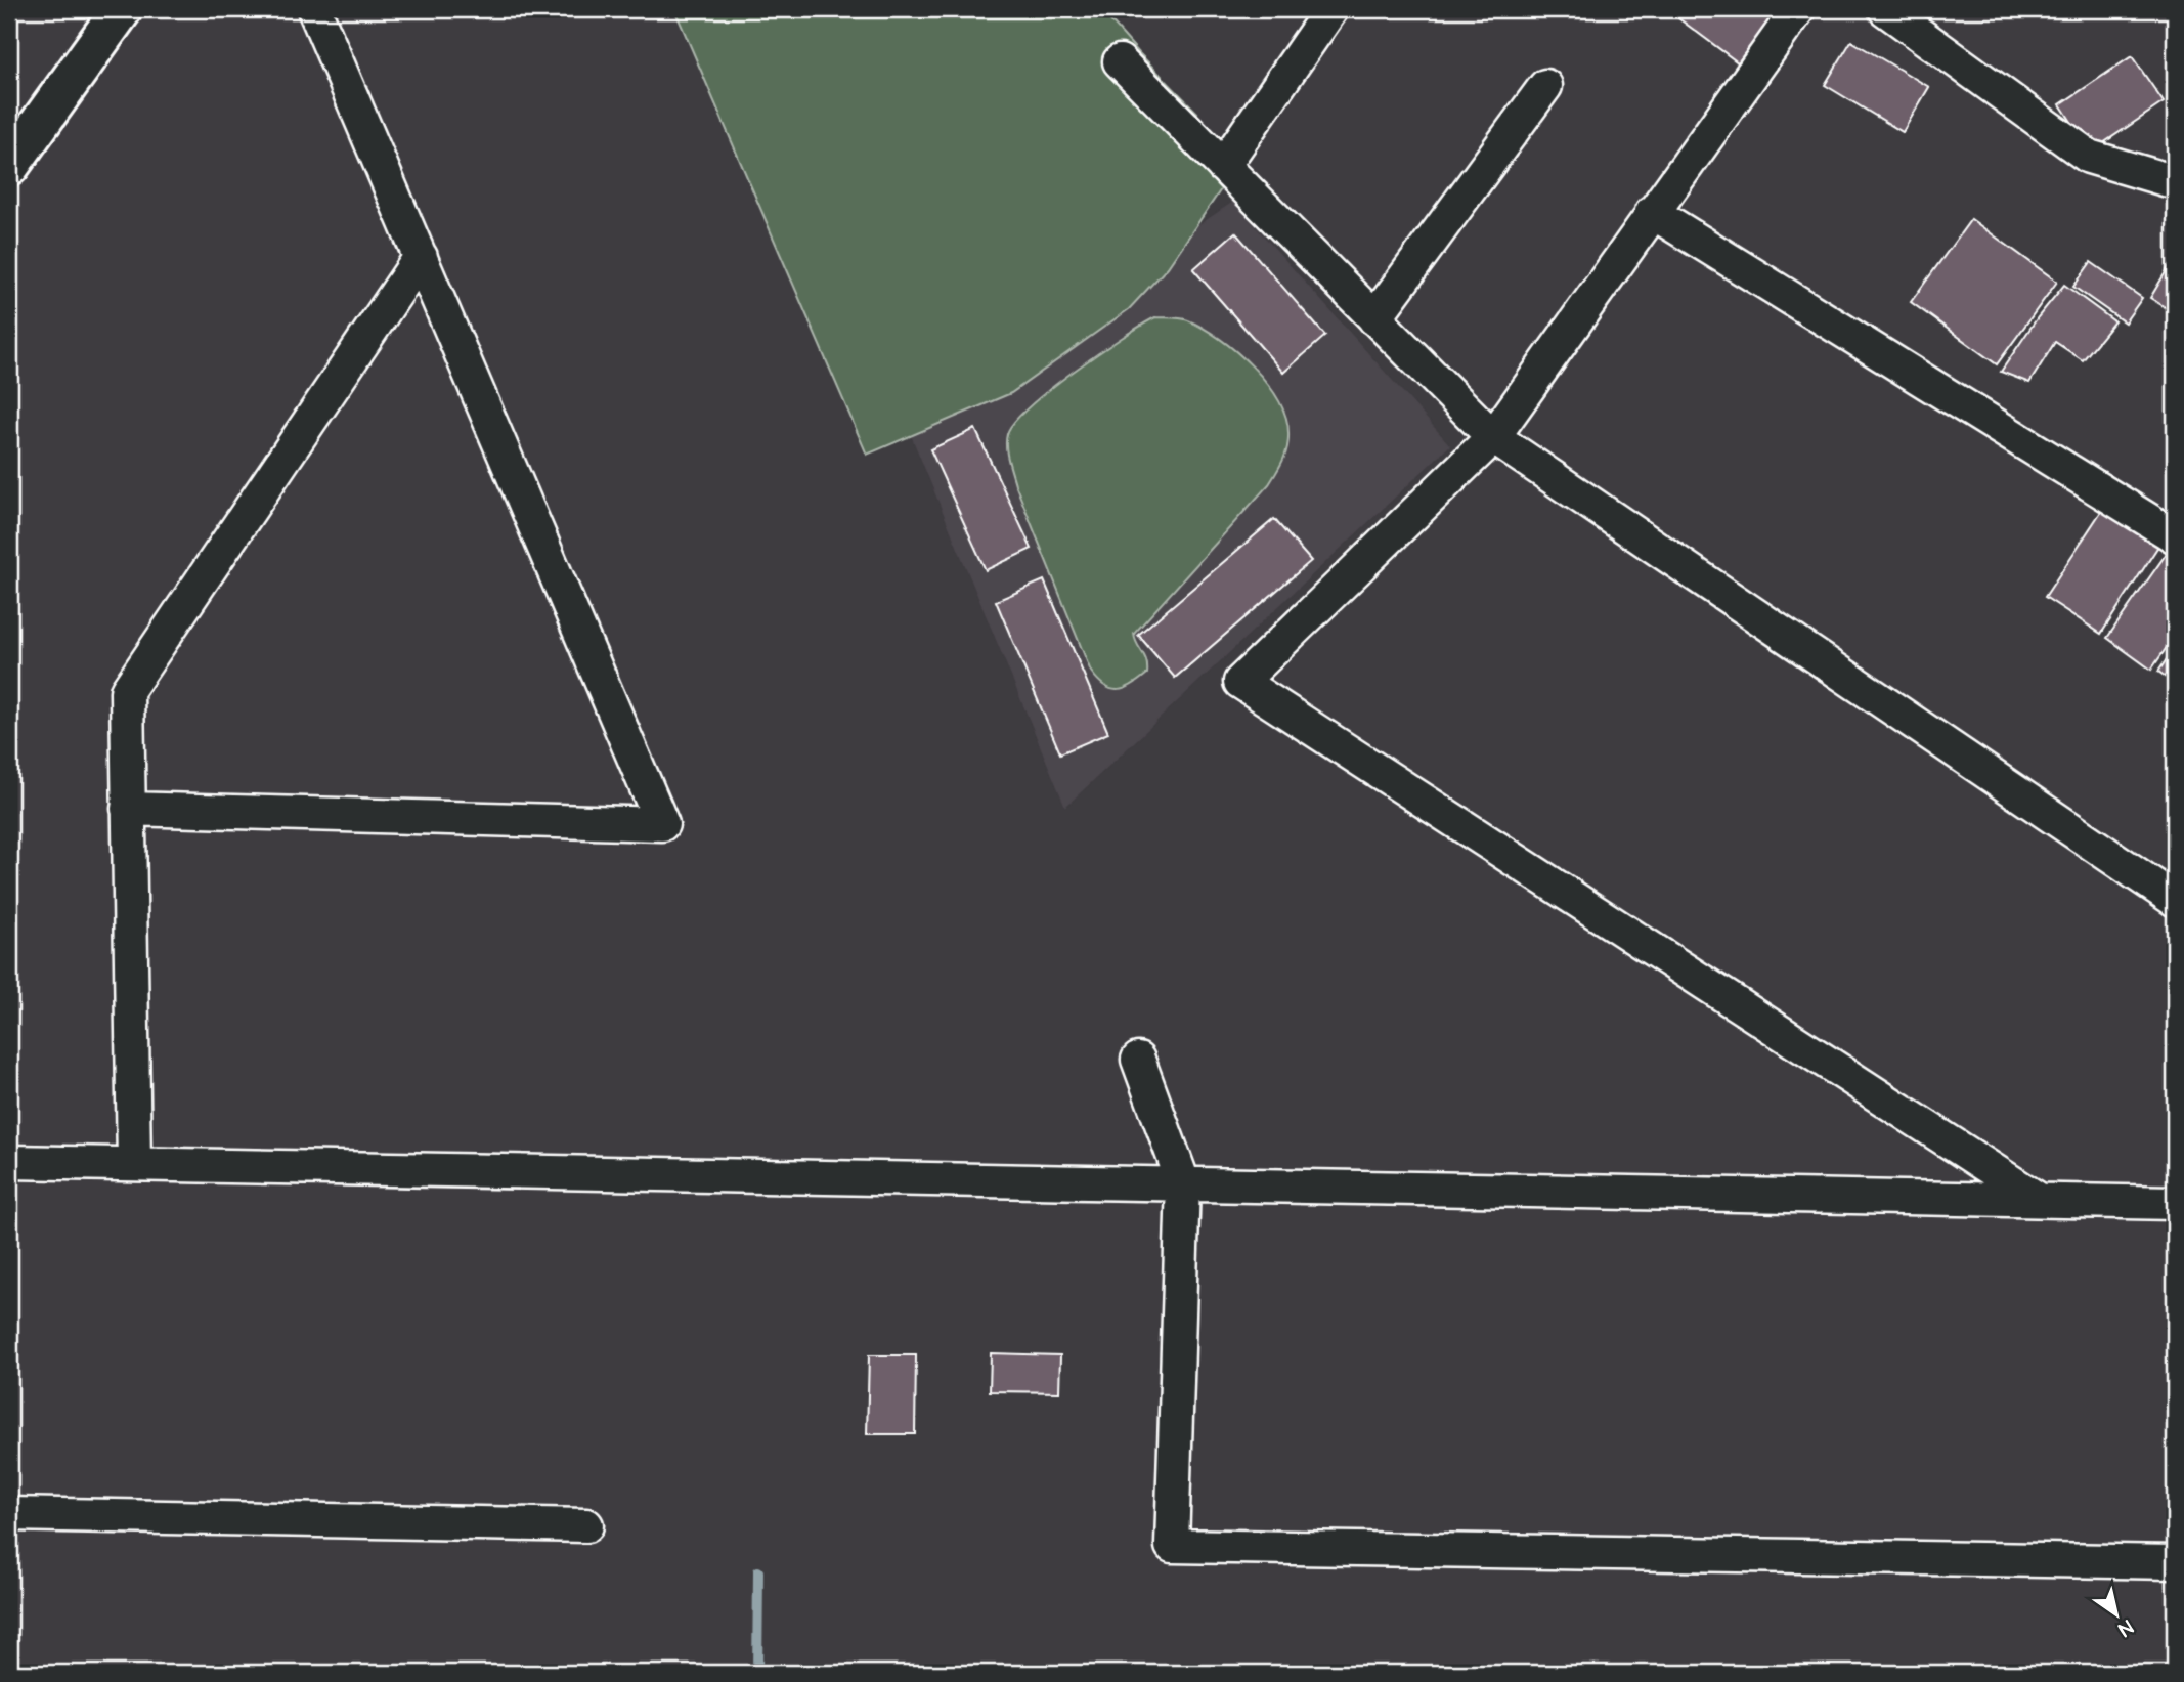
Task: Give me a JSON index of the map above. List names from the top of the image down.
{
  "north": "bottom right"
}
